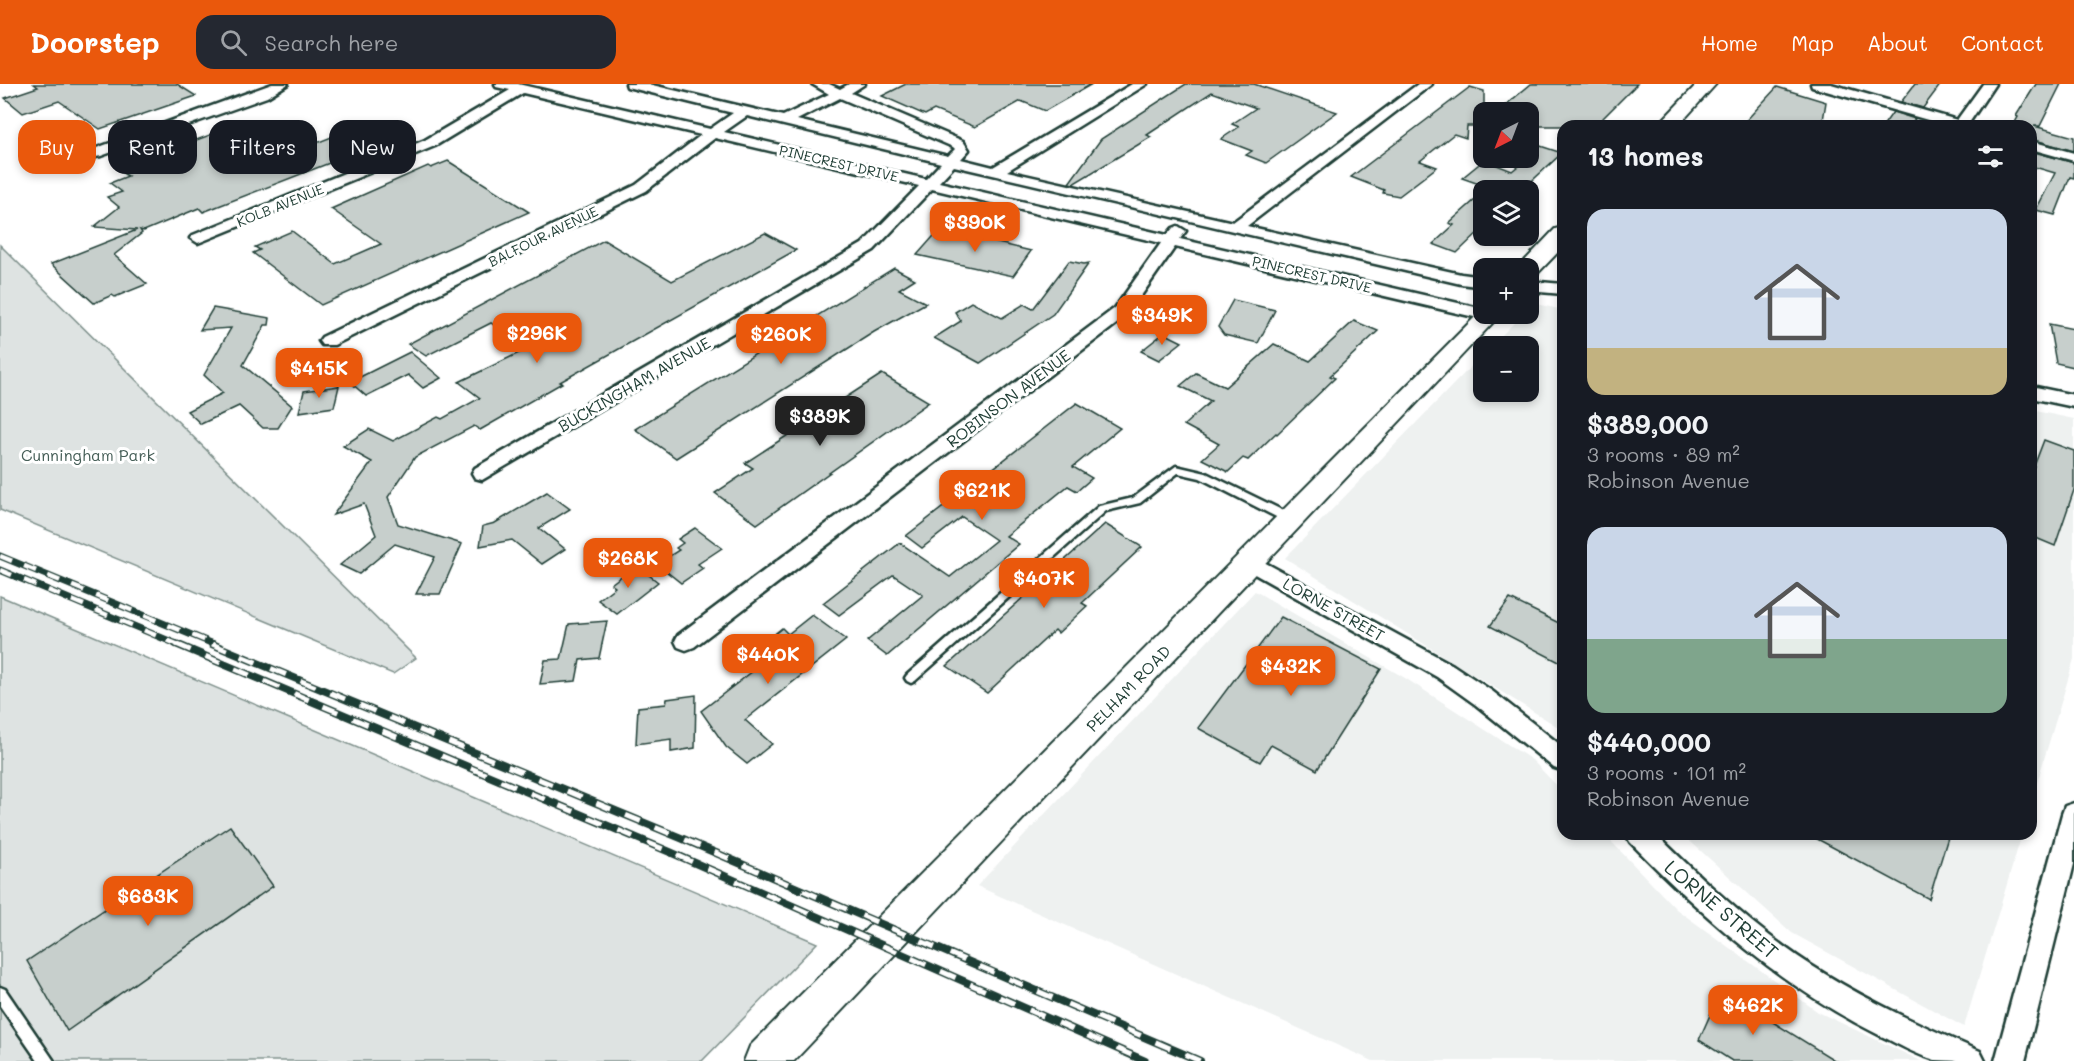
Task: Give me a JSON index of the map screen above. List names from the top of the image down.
{
  "streets": {
    "main road": ["PELHAM ROAD"],
    "street": [
      "PINECREST DRIVE",
      "KOLB AVENUE",
      "BALFOUR AVENUE",
      "BUCKINGHAM AVENUE",
      "ROBINSON AVENUE",
      "LORNE STREET"
    ]
  },
  "crossings": [
    ["PINECREST DRIVE", "KOLB AVENUE"],
    ["PINECREST DRIVE", "BALFOUR AVENUE"],
    ["PINECREST DRIVE", "BUCKINGHAM AVENUE"],
    ["PINECREST DRIVE", "ROBINSON AVENUE"],
    ["LORNE STREET", "PELHAM ROAD"]
  ],
  "parks": ["Cunningham Park"],
  "north": "bottom left",
  "page": {
    "header": "Doorstep",
    "search": "Search here",
    "nav": [
      "Home",
      "Map",
      "About",
      "Contact"
    ],
    "map_buttons": ["+", "−"],
    "chip": [
      "Buy",
      "Rent",
      "Filters",
      "New"
    ],
    "heading": "13 homes",
    "list": [
      {
        "name": "$389,000",
        "note": "3 rooms · 89 m² · Robinson Avenue"
      },
      {
        "name": "$440,000",
        "note": "3 rooms · 101 m² · Robinson Avenue"
      }
    ],
    "price": [
      "$390K",
      "$349K",
      "$296K",
      "$260K",
      "$415K",
      "$389K",
      "$621K",
      "$268K",
      "$407K",
      "$440K",
      "$432K",
      "$683K",
      "$462K"
    ]
  }
}
